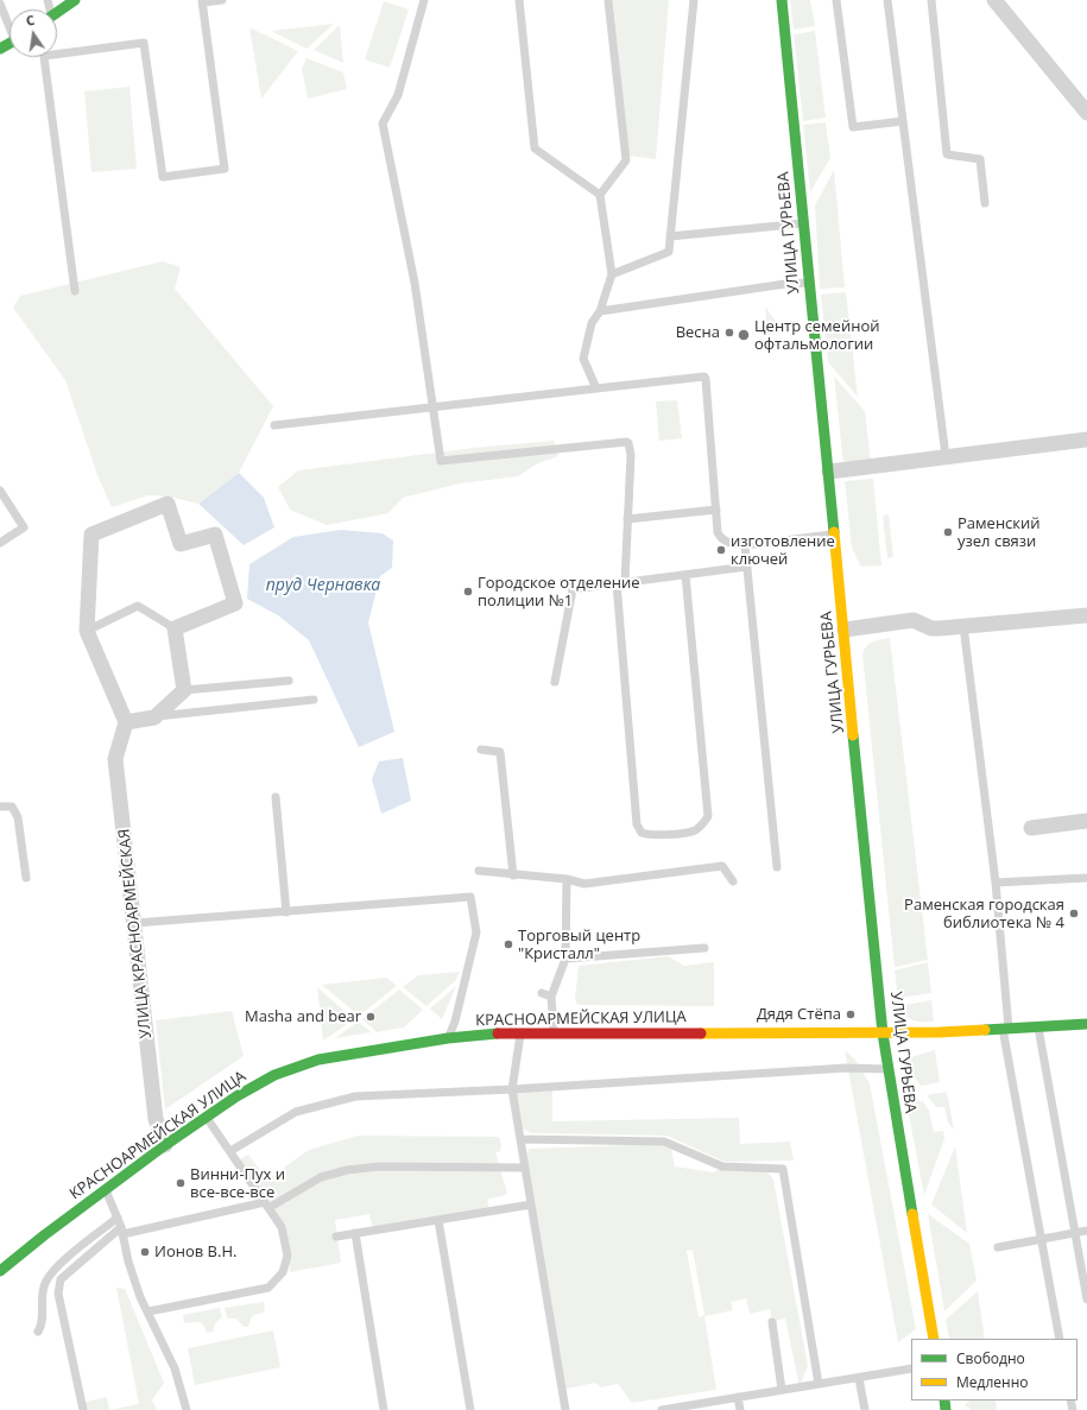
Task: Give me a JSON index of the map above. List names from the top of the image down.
{
  "streets": {
    "main road": ["УЛИЦА ГУРЬЕВА", "КРАСНОАРМЕЙСКАЯ УЛИЦА"],
    "street": ["УЛИЦА КРАСНОАРМЕЙСКАЯ"]
  },
  "crossings": [
    ["УЛИЦА ГУРЬЕВА", "КРАСНОАРМЕЙСКАЯ УЛИЦА"],
    ["УЛИЦА КРАСНОАРМЕЙСКАЯ", "КРАСНОАРМЕЙСКАЯ УЛИЦА"]
  ],
  "water": ["пруд Чернавка"],
  "places": [
    "Весна",
    "Центр семейной офтальмологии",
    "Раменский узел связи",
    "изготовление ключей",
    "Городское отделение полиции №1",
    "Раменская городская библиотека № 4",
    "Торговый центр \"Кристалл\"",
    "Дядя Стёпа",
    "Masha and bear",
    "Винни-Пух и все-все-все",
    "Ионов В.Н."
  ],
  "legend": ["Свободно", "Медленно"],
  "north": "top"
}
